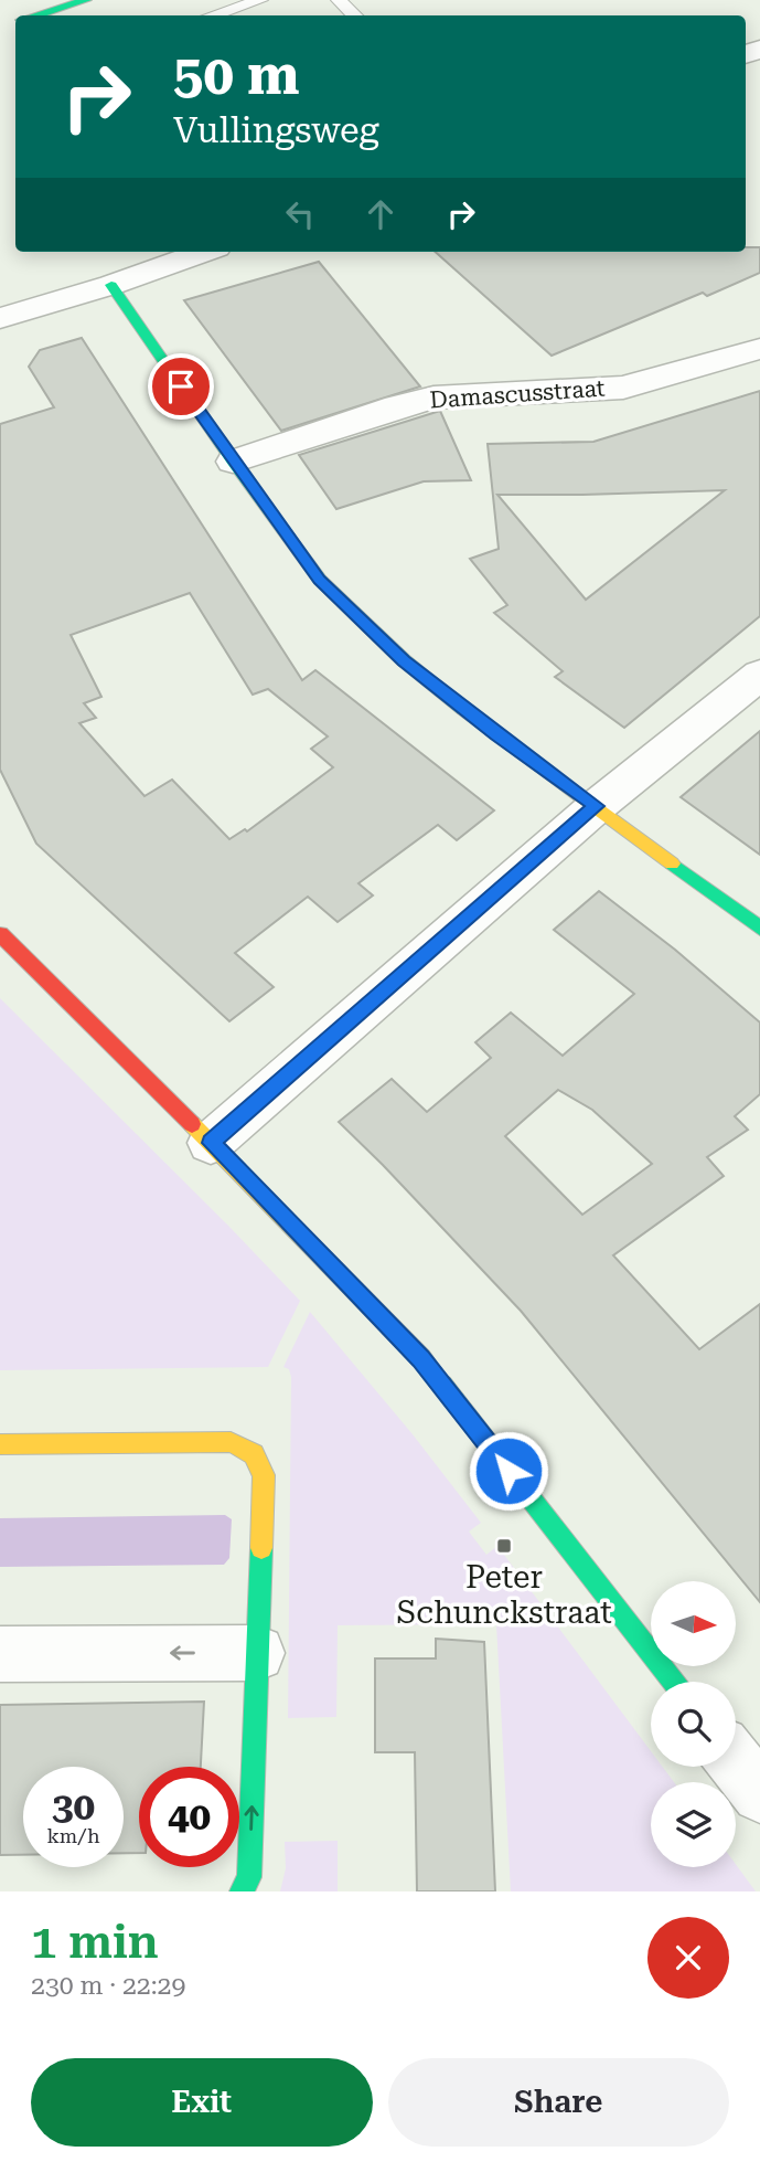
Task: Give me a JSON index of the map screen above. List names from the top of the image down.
{
  "streets": {
    "street": ["Damascusstraat"]
  },
  "places": {
    "transit": ["Peter Schunckstraat"]
  },
  "north": "right",
  "page": {
    "turn": ["50 m", "Vullingsweg"],
    "speed": "30 km/h",
    "limit": "40",
    "heading": ["1 min", "230 m · 22:29"],
    "buttons": ["Exit", "Share"]
  }
}
